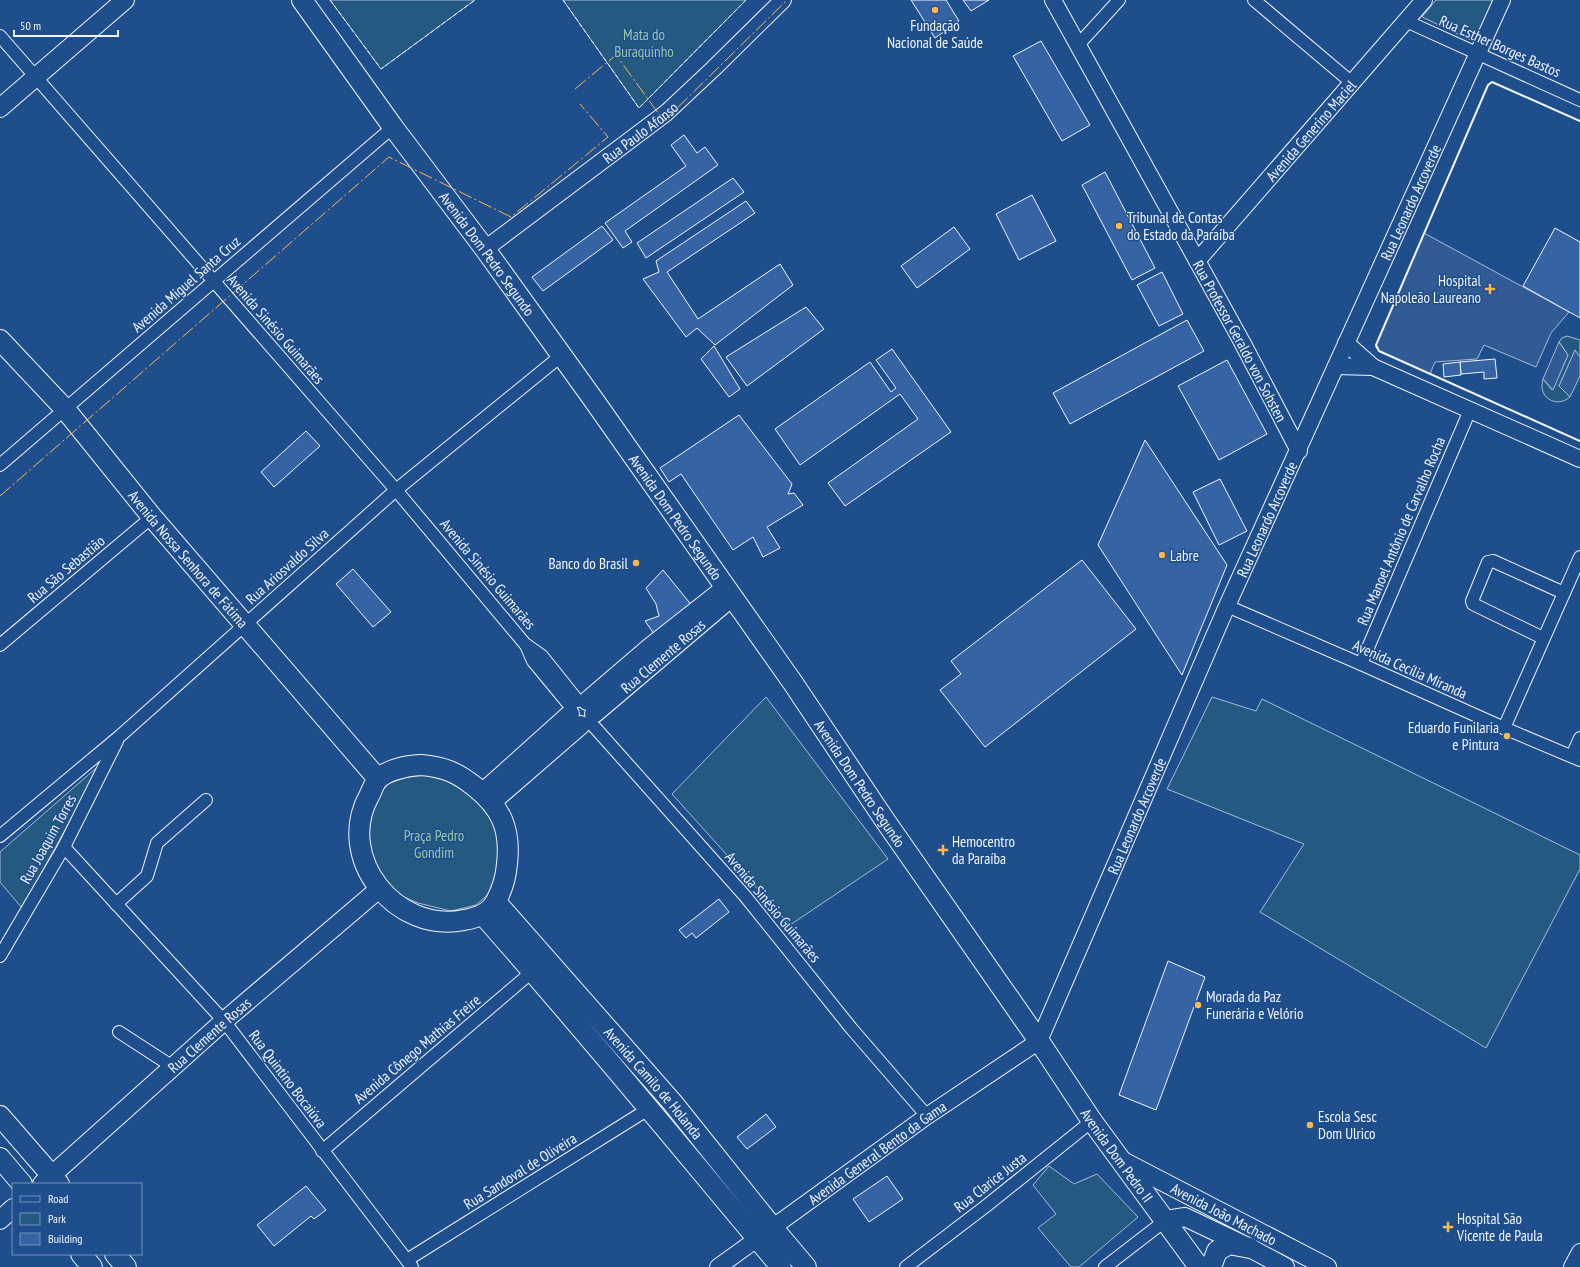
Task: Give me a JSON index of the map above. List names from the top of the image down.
{
  "streets": {
    "main road": [
      "Avenida Dom Pedro Segundo",
      "Avenida Nossa Senhora de Fátima",
      "Rua Clemente Rosas",
      "Avenida Camilo de Holanda",
      "Avenida Dom Pedro II",
      "Avenida João Machado"
    ],
    "street": [
      "Rua Esther Borges Bastos",
      "Avenida Generino Maciel",
      "Rua Paulo Afonso",
      "Rua Leonardo Arcoverde",
      "Avenida Miguel Santa Cruz",
      "Avenida Sinésio Guimarães",
      "Rua Professor Geraldo von Sohsten",
      "Rua Manoel Antônio de Carvalho Rocha",
      "Rua Ariosvaldo Silva",
      "Rua São Sebastião",
      "Avenida Cecília Miranda",
      "Rua Joaquim Torres",
      "Avenida Cônego Mathias Freire",
      "Rua Quintino Bocaiúva",
      "Avenida General Bento da Gama",
      "Rua Sandoval de Oliveira",
      "Rua Clarice Justa"
    ]
  },
  "crossings": [
    ["Rua Esther Borges Bastos", "Avenida Generino Maciel"],
    ["Rua Esther Borges Bastos", "Rua Leonardo Arcoverde"],
    ["Avenida Generino Maciel", "Rua Professor Geraldo von Sohsten"],
    ["Rua Paulo Afonso", "Avenida Dom Pedro Segundo"],
    ["Rua Leonardo Arcoverde", "Avenida Dom Pedro Segundo"],
    ["Rua Leonardo Arcoverde", "Rua Professor Geraldo von Sohsten"],
    ["Rua Leonardo Arcoverde", "Avenida Cecília Miranda"],
    ["Rua Leonardo Arcoverde", "Avenida General Bento da Gama"],
    ["Rua Leonardo Arcoverde", "Avenida Dom Pedro II"],
    ["Avenida Dom Pedro Segundo", "Avenida Miguel Santa Cruz"],
    ["Avenida Dom Pedro Segundo", "Rua Ariosvaldo Silva"],
    ["Avenida Dom Pedro Segundo", "Rua Clemente Rosas"],
    ["Avenida Dom Pedro Segundo", "Avenida General Bento da Gama"],
    ["Avenida Dom Pedro Segundo", "Avenida Dom Pedro II"],
    ["Avenida Miguel Santa Cruz", "Avenida Sinésio Guimarães"],
    ["Avenida Miguel Santa Cruz", "Avenida Nossa Senhora de Fátima"],
    ["Avenida Sinésio Guimarães", "Rua Ariosvaldo Silva"],
    ["Avenida Sinésio Guimarães", "Rua Clemente Rosas"],
    ["Avenida Sinésio Guimarães", "Avenida General Bento da Gama"],
    ["Rua Manoel Antônio de Carvalho Rocha", "Avenida Cecília Miranda"],
    ["Avenida Nossa Senhora de Fátima", "Rua Ariosvaldo Silva"],
    ["Avenida Nossa Senhora de Fátima", "Rua São Sebastião"],
    ["Rua Ariosvaldo Silva", "Rua Joaquim Torres"],
    ["Rua Clemente Rosas", "Rua Quintino Bocaiúva"],
    ["Rua Joaquim Torres", "Rua Quintino Bocaiúva"],
    ["Avenida Cônego Mathias Freire", "Rua Quintino Bocaiúva"],
    ["Avenida Cônego Mathias Freire", "Avenida Camilo de Holanda"],
    ["Rua Quintino Bocaiúva", "Rua Sandoval de Oliveira"],
    ["Avenida Camilo de Holanda", "Avenida General Bento da Gama"],
    ["Avenida Camilo de Holanda", "Rua Sandoval de Oliveira"],
    ["Avenida General Bento da Gama", "Avenida Dom Pedro II"],
    ["Avenida Dom Pedro II", "Rua Clarice Justa"],
    ["Avenida Dom Pedro II", "Avenida João Machado"]
  ],
  "parks": ["Mata do Buraquinho", "Praça Pedro Gondim"],
  "places": {
    "other": [
      "Fundação Nacional de Saúde",
      "Tribunal de Contas do Estado da Paraíba",
      "Labre",
      "Banco do Brasil",
      "Eduardo Funilaria e Pintura",
      "Morada da Paz Funerária e Velório",
      "Escola Sesc Dom Ulrico"
    ],
    "health": ["Hospital Napoleão Laureano", "Hemocentro da Paraíba", "Hospital São Vicente de Paula"]
  },
  "legend": ["Road", "Park", "Building"],
  "scale_bar": "50 m"
}
